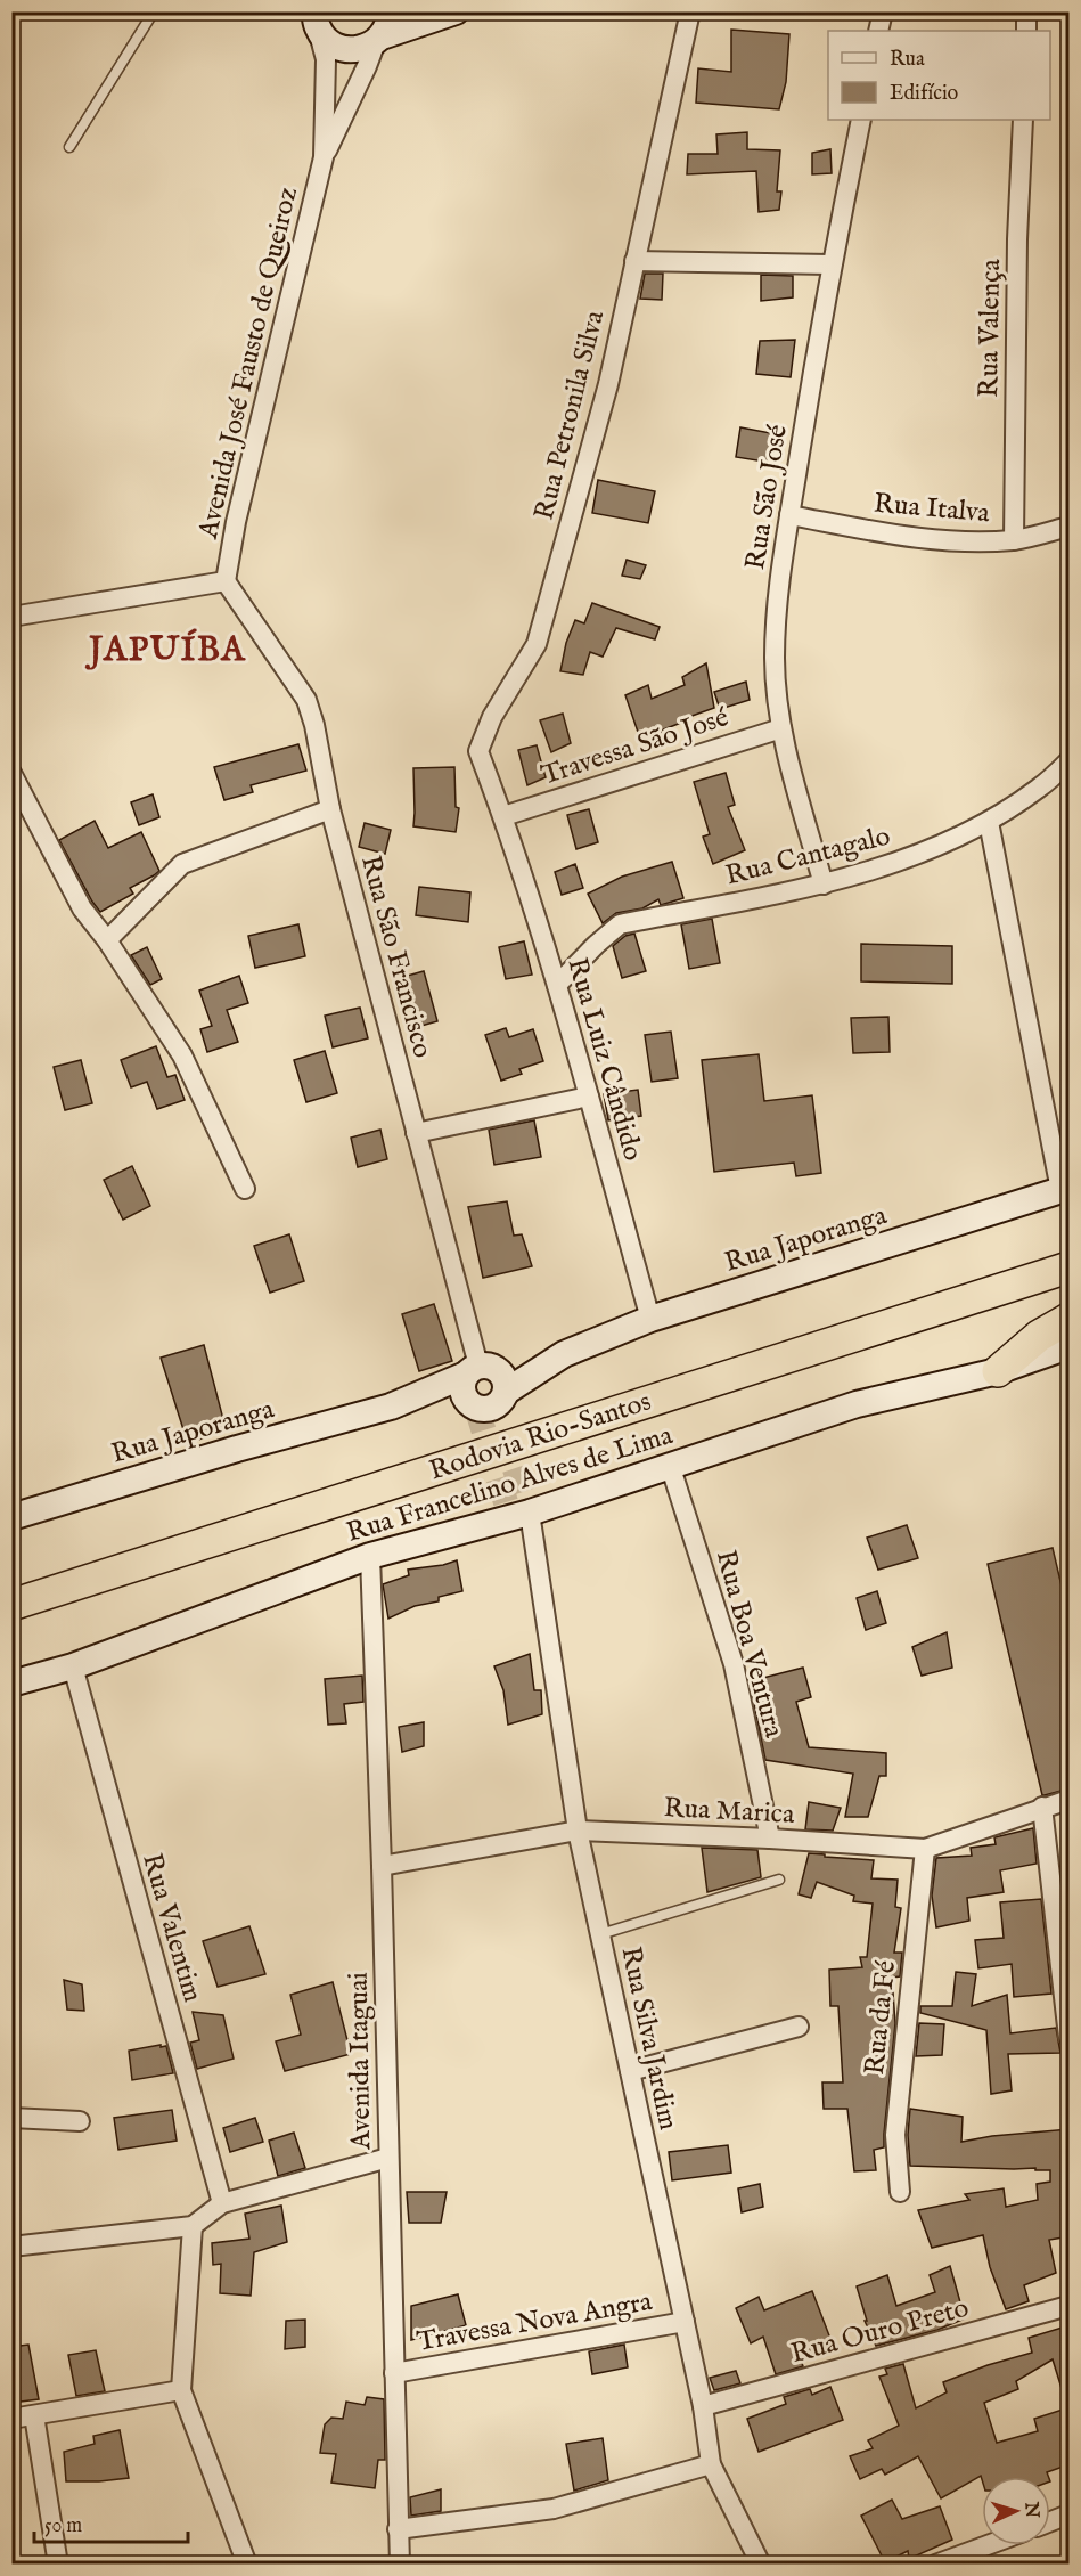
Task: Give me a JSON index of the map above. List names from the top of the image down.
{
  "streets": {
    "highway": ["Rodovia Rio-Santos"],
    "main road": ["Rua Japoranga", "Rua Francelino Alves de Lima"],
    "street": [
      "Rua Valença",
      "Avenida José Fausto de Queiroz",
      "Rua Petronila Silva",
      "Rua São José",
      "Rua Italva",
      "Travessa São José",
      "Rua Cantagalo",
      "Rua São Francisco",
      "Rua Luiz Cândido",
      "Rua Boa Ventura",
      "Rua Marica",
      "Rua Valentim",
      "Rua da Fé",
      "Rua Silva Jardim",
      "Avenida Itaguai",
      "Travessa Nova Angra",
      "Rua Ouro Preto"
    ]
  },
  "crossings": [
    ["Rua Valença", "Rua Italva"],
    ["Avenida José Fausto de Queiroz", "Rua São Francisco"],
    ["Rua Petronila Silva", "Travessa São José"],
    ["Rua Petronila Silva", "Rua Luiz Cândido"],
    ["Rua São José", "Rua Italva"],
    ["Rua São José", "Travessa São José"],
    ["Rua São José", "Rua Cantagalo"],
    ["Travessa São José", "Rua Luiz Cândido"],
    ["Rua Cantagalo", "Rua Luiz Cândido"],
    ["Rua São Francisco", "Rua Japoranga"],
    ["Rua Luiz Cândido", "Rua Japoranga"],
    ["Rua Francelino Alves de Lima", "Rua Boa Ventura"],
    ["Rua Francelino Alves de Lima", "Rua Valentim"],
    ["Rua Francelino Alves de Lima", "Rua Silva Jardim"],
    ["Rua Francelino Alves de Lima", "Avenida Itaguai"],
    ["Rua Boa Ventura", "Rua Marica"],
    ["Rua Marica", "Rua da Fé"],
    ["Rua Marica", "Rua Silva Jardim"],
    ["Rua Marica", "Avenida Itaguai"],
    ["Rua Silva Jardim", "Travessa Nova Angra"],
    ["Rua Silva Jardim", "Rua Ouro Preto"],
    ["Avenida Itaguai", "Travessa Nova Angra"]
  ],
  "districts": ["JAPUÍBA"],
  "legend": ["Rua", "Edifício"],
  "scale_bar": "50 m",
  "north": "right"
}
